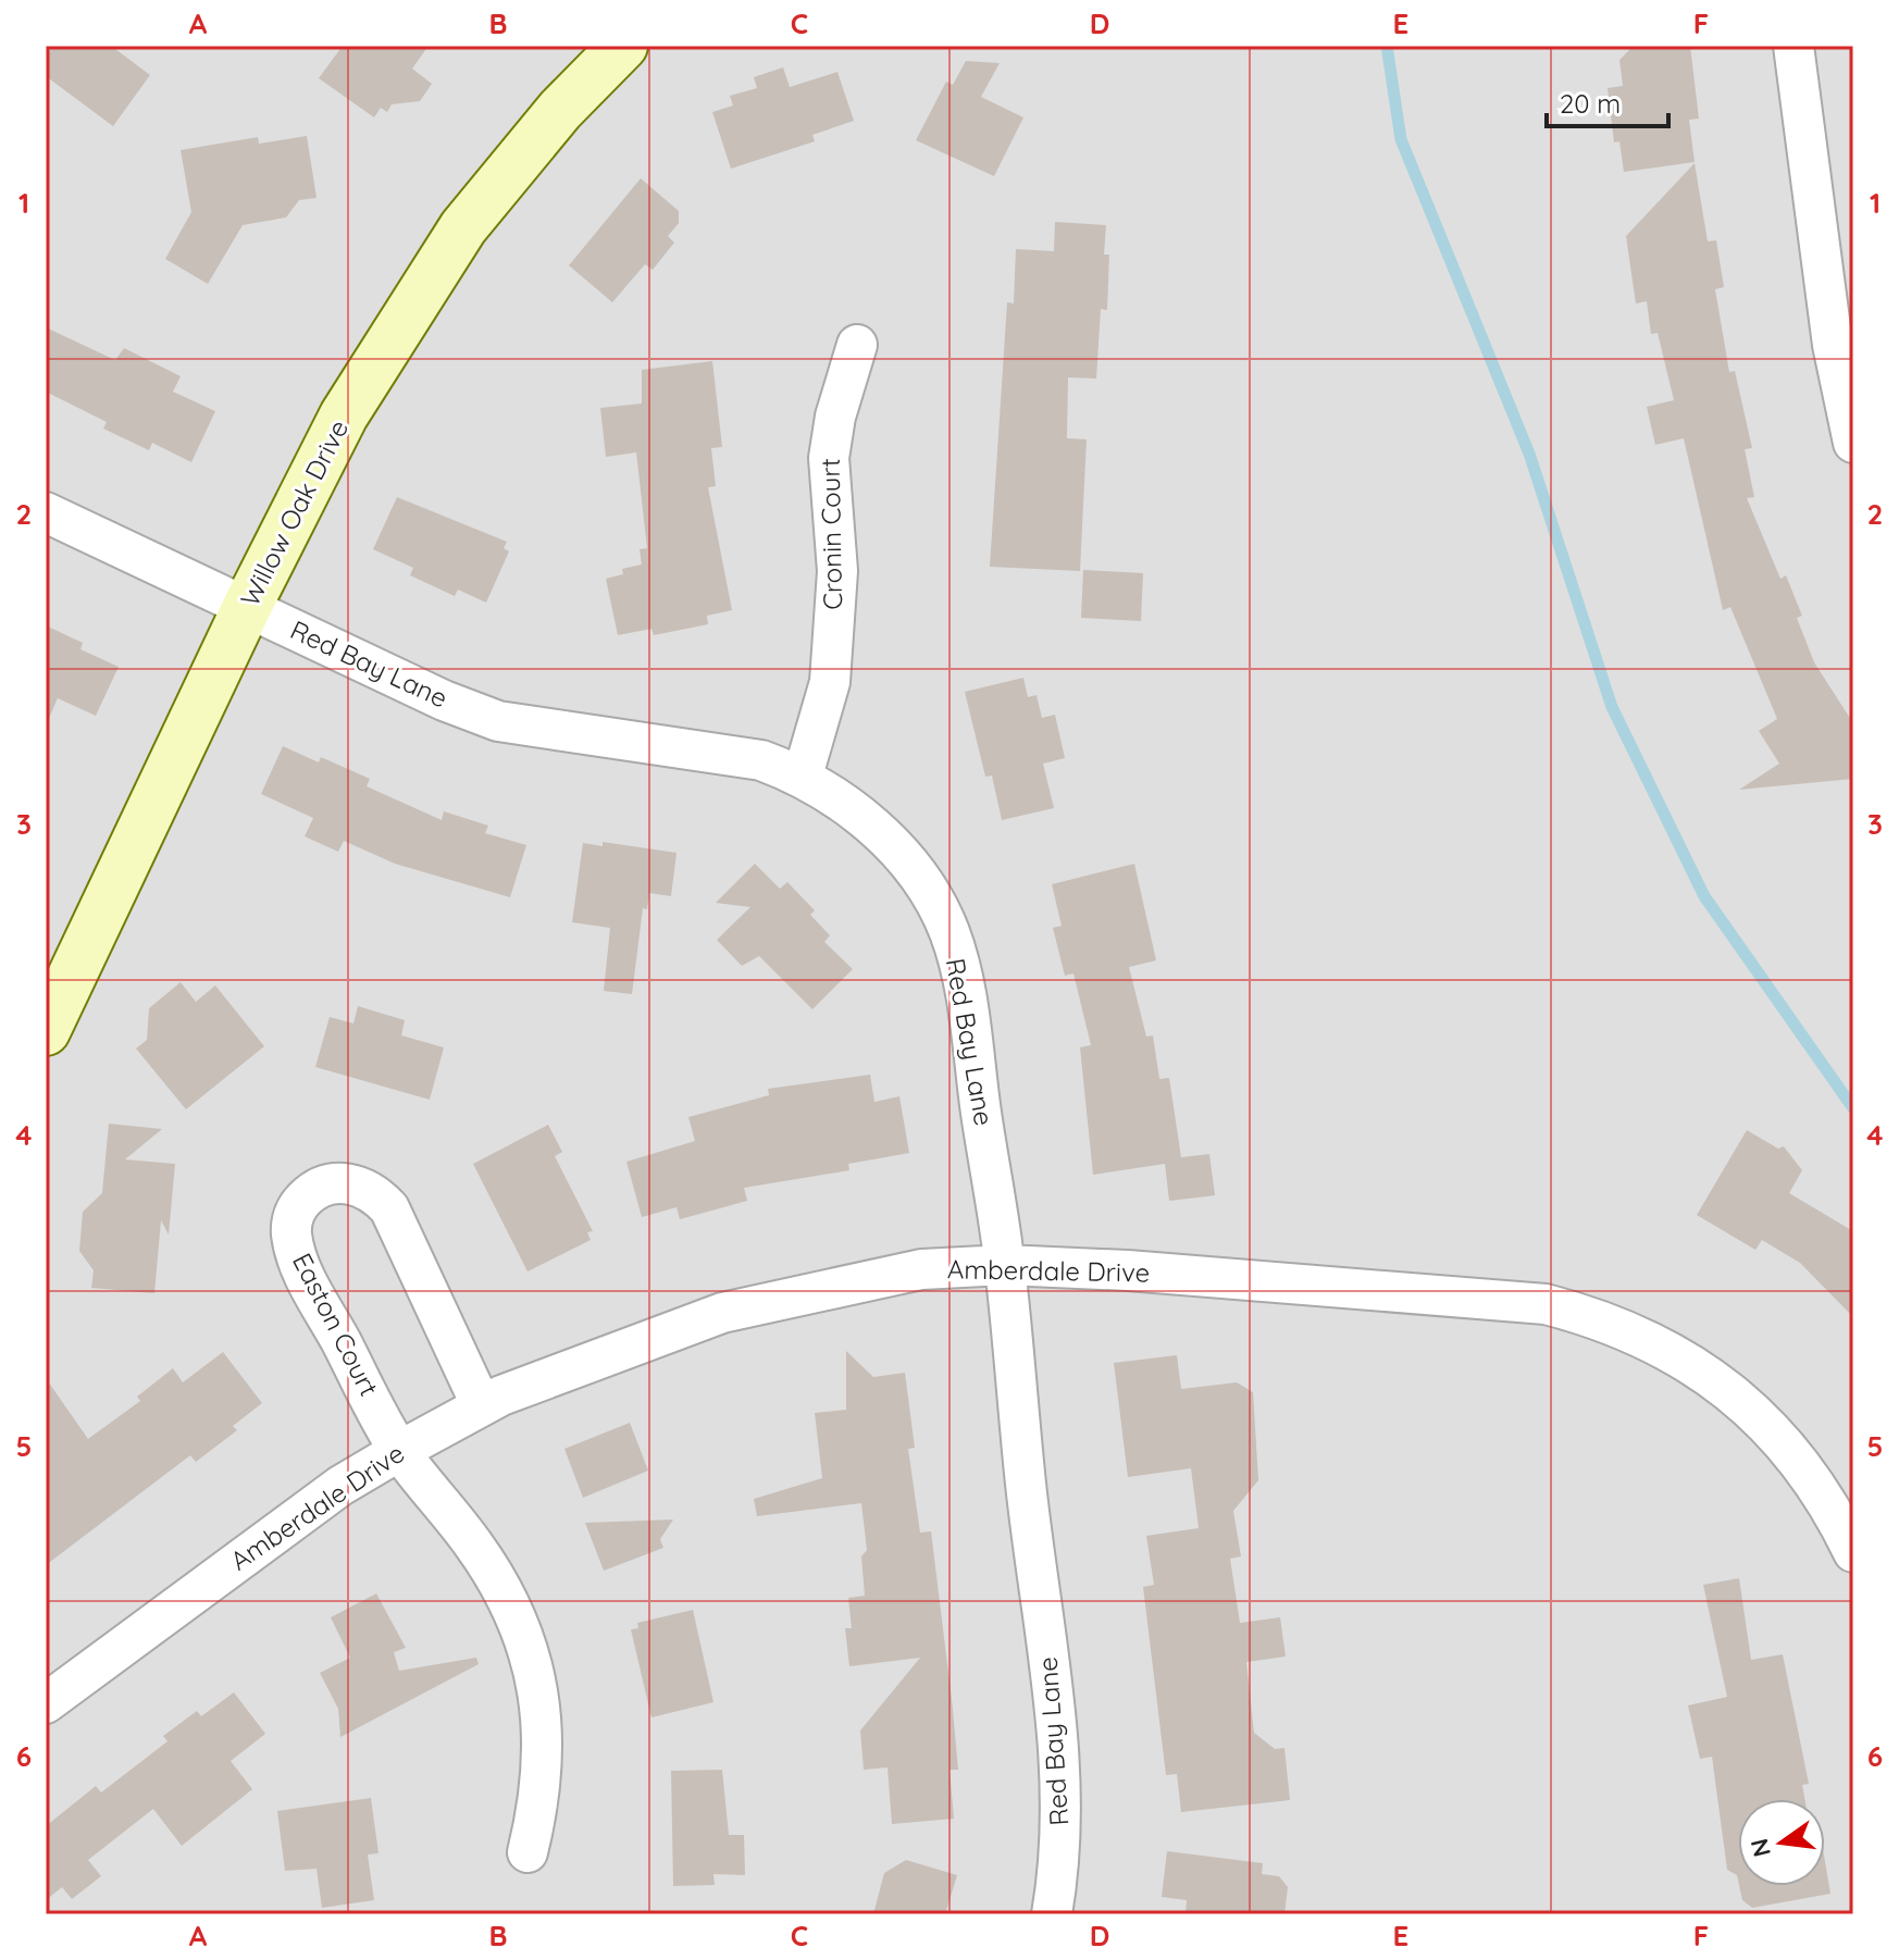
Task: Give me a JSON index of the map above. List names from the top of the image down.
{
  "streets": {
    "street": [
      "Willow Oak Drive",
      "Cronin Court",
      "Red Bay Lane",
      "Amberdale Drive",
      "Easton Court"
    ]
  },
  "crossings": [
    ["Willow Oak Drive", "Red Bay Lane"],
    ["Cronin Court", "Red Bay Lane"],
    ["Red Bay Lane", "Amberdale Drive"],
    ["Amberdale Drive", "Easton Court"]
  ],
  "scale_bar": "20 m",
  "north": "left",
  "grid": {
    "columns": [
      "A",
      "B",
      "C",
      "D",
      "E",
      "F"
    ],
    "rows": [
      "1",
      "2",
      "3",
      "4",
      "5",
      "6"
    ]
  }
}
